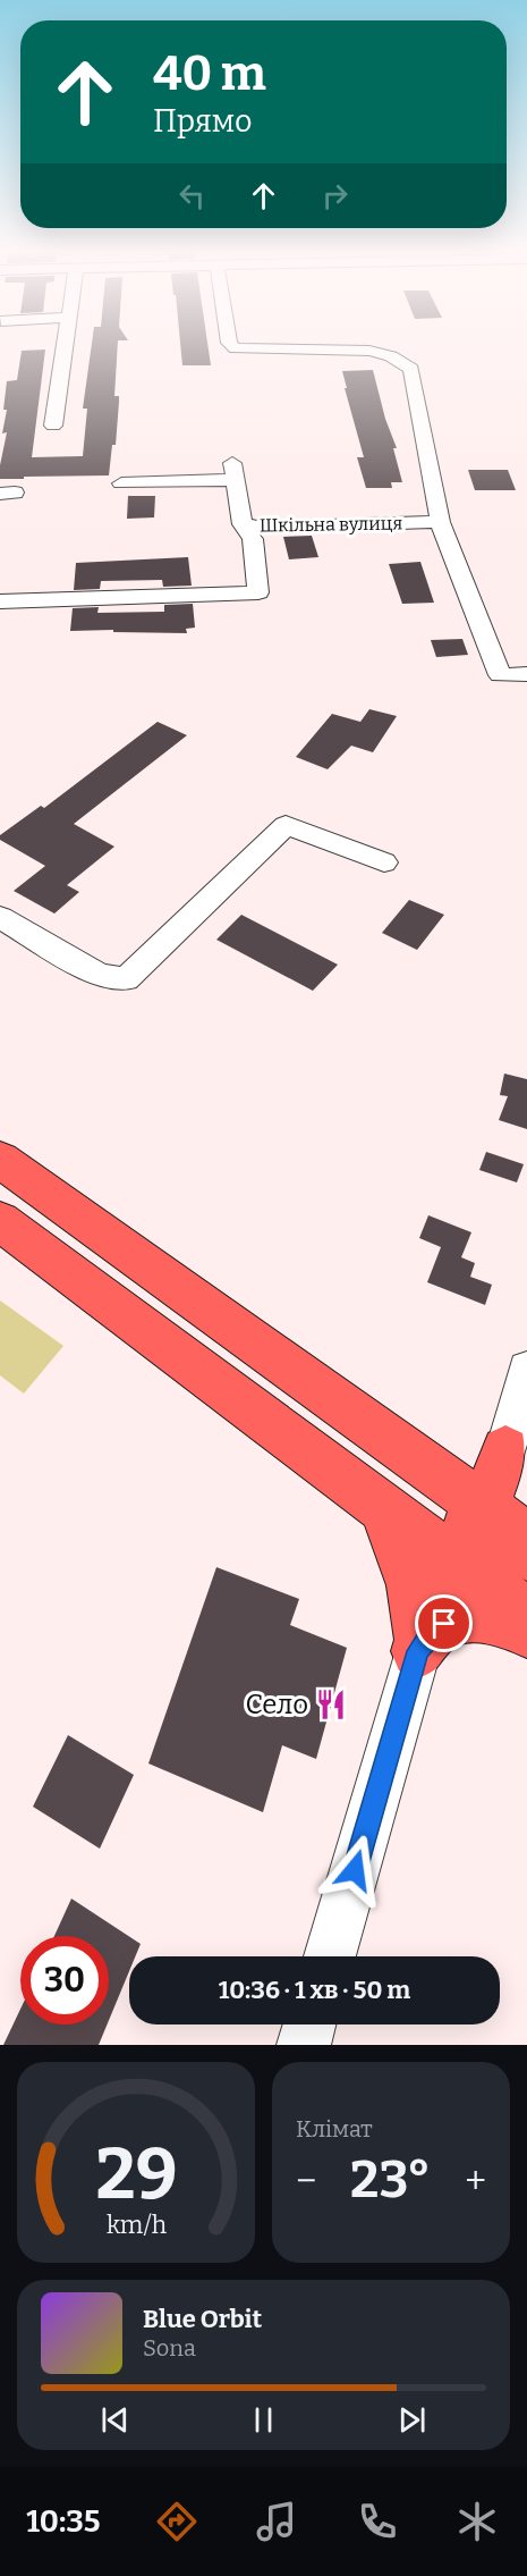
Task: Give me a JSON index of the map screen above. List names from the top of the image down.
{
  "streets": {
    "street": ["Шкільна вулиця"]
  },
  "places": {
    "restaurant": ["Село"]
  },
  "page": {
    "turn": ["40 m", "Прямо"],
    "limit": "30",
    "trip": "10:36 · 1 хв · 50 m",
    "tile": "Клімат",
    "heat": ["−", "23°", "+"],
    "song": ["Blue Orbit", "Sona"],
    "tabs": "10:35",
    "gauge": ["29", "km/h"]
  }
}
